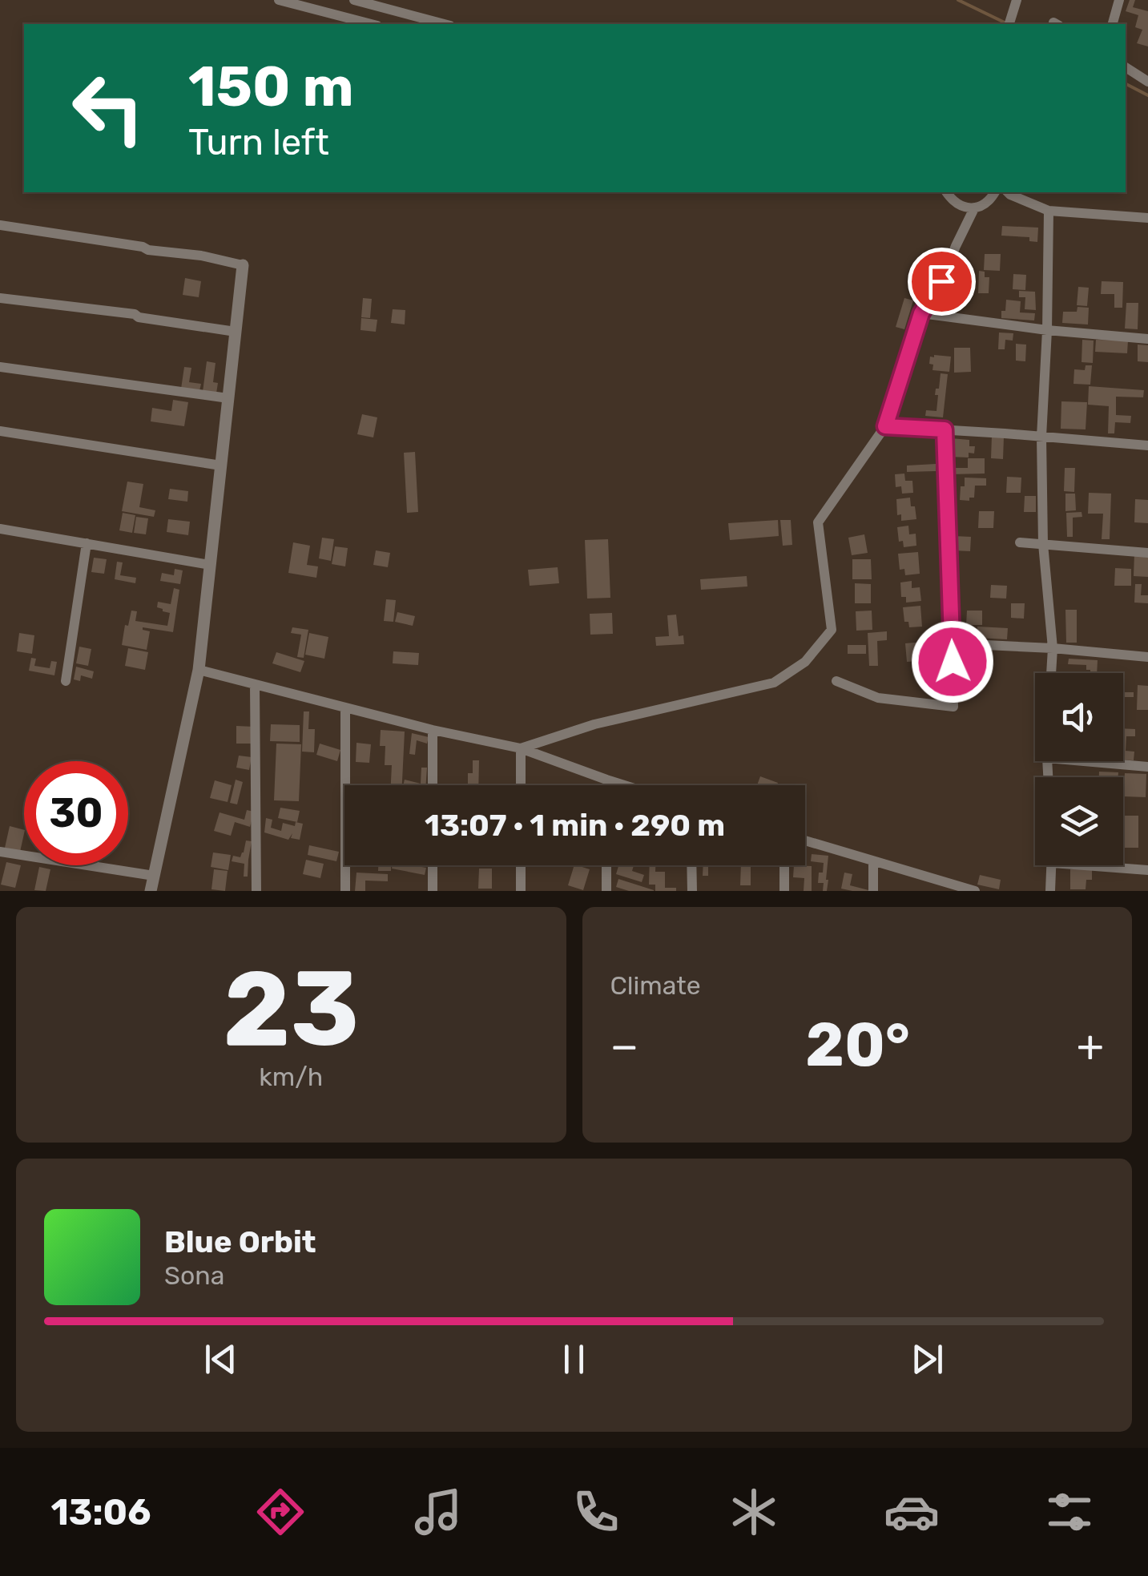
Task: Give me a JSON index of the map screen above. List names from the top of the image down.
{
  "page": {
    "turn": ["150 m", "Turn left"],
    "limit": "30",
    "trip": "13:07 · 1 min · 290 m",
    "tile": [
      ["23", "km/h"],
      "Climate"
    ],
    "heat": ["−", "20°", "+"],
    "song": ["Blue Orbit", "Sona"],
    "tabs": "13:06"
  }
}
